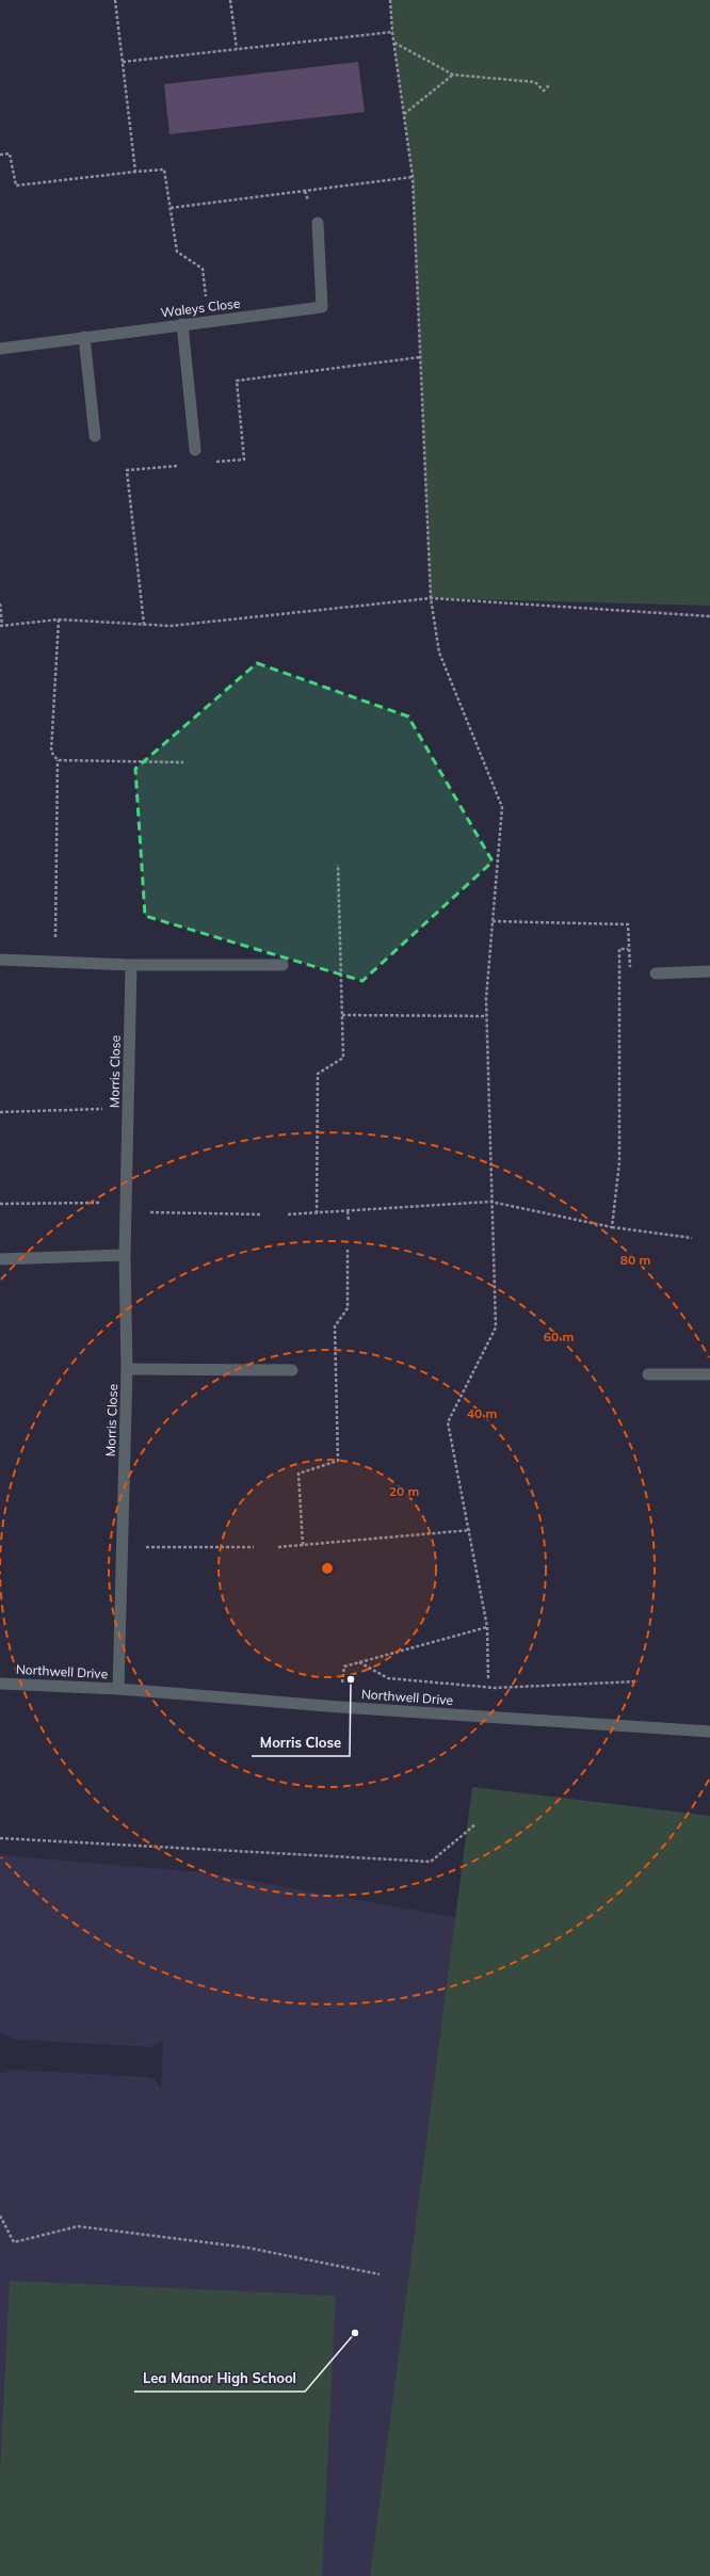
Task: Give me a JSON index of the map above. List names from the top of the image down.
{
  "streets": {
    "street": ["Waleys Close", "Morris Close", "Northwell Drive"]
  },
  "crossings": [
    ["Morris Close", "Northwell Drive"]
  ],
  "places": ["Morris Close", "Lea Manor High School"],
  "rings": [
    "80 m",
    "60 m",
    "40 m",
    "20 m"
  ]
}
